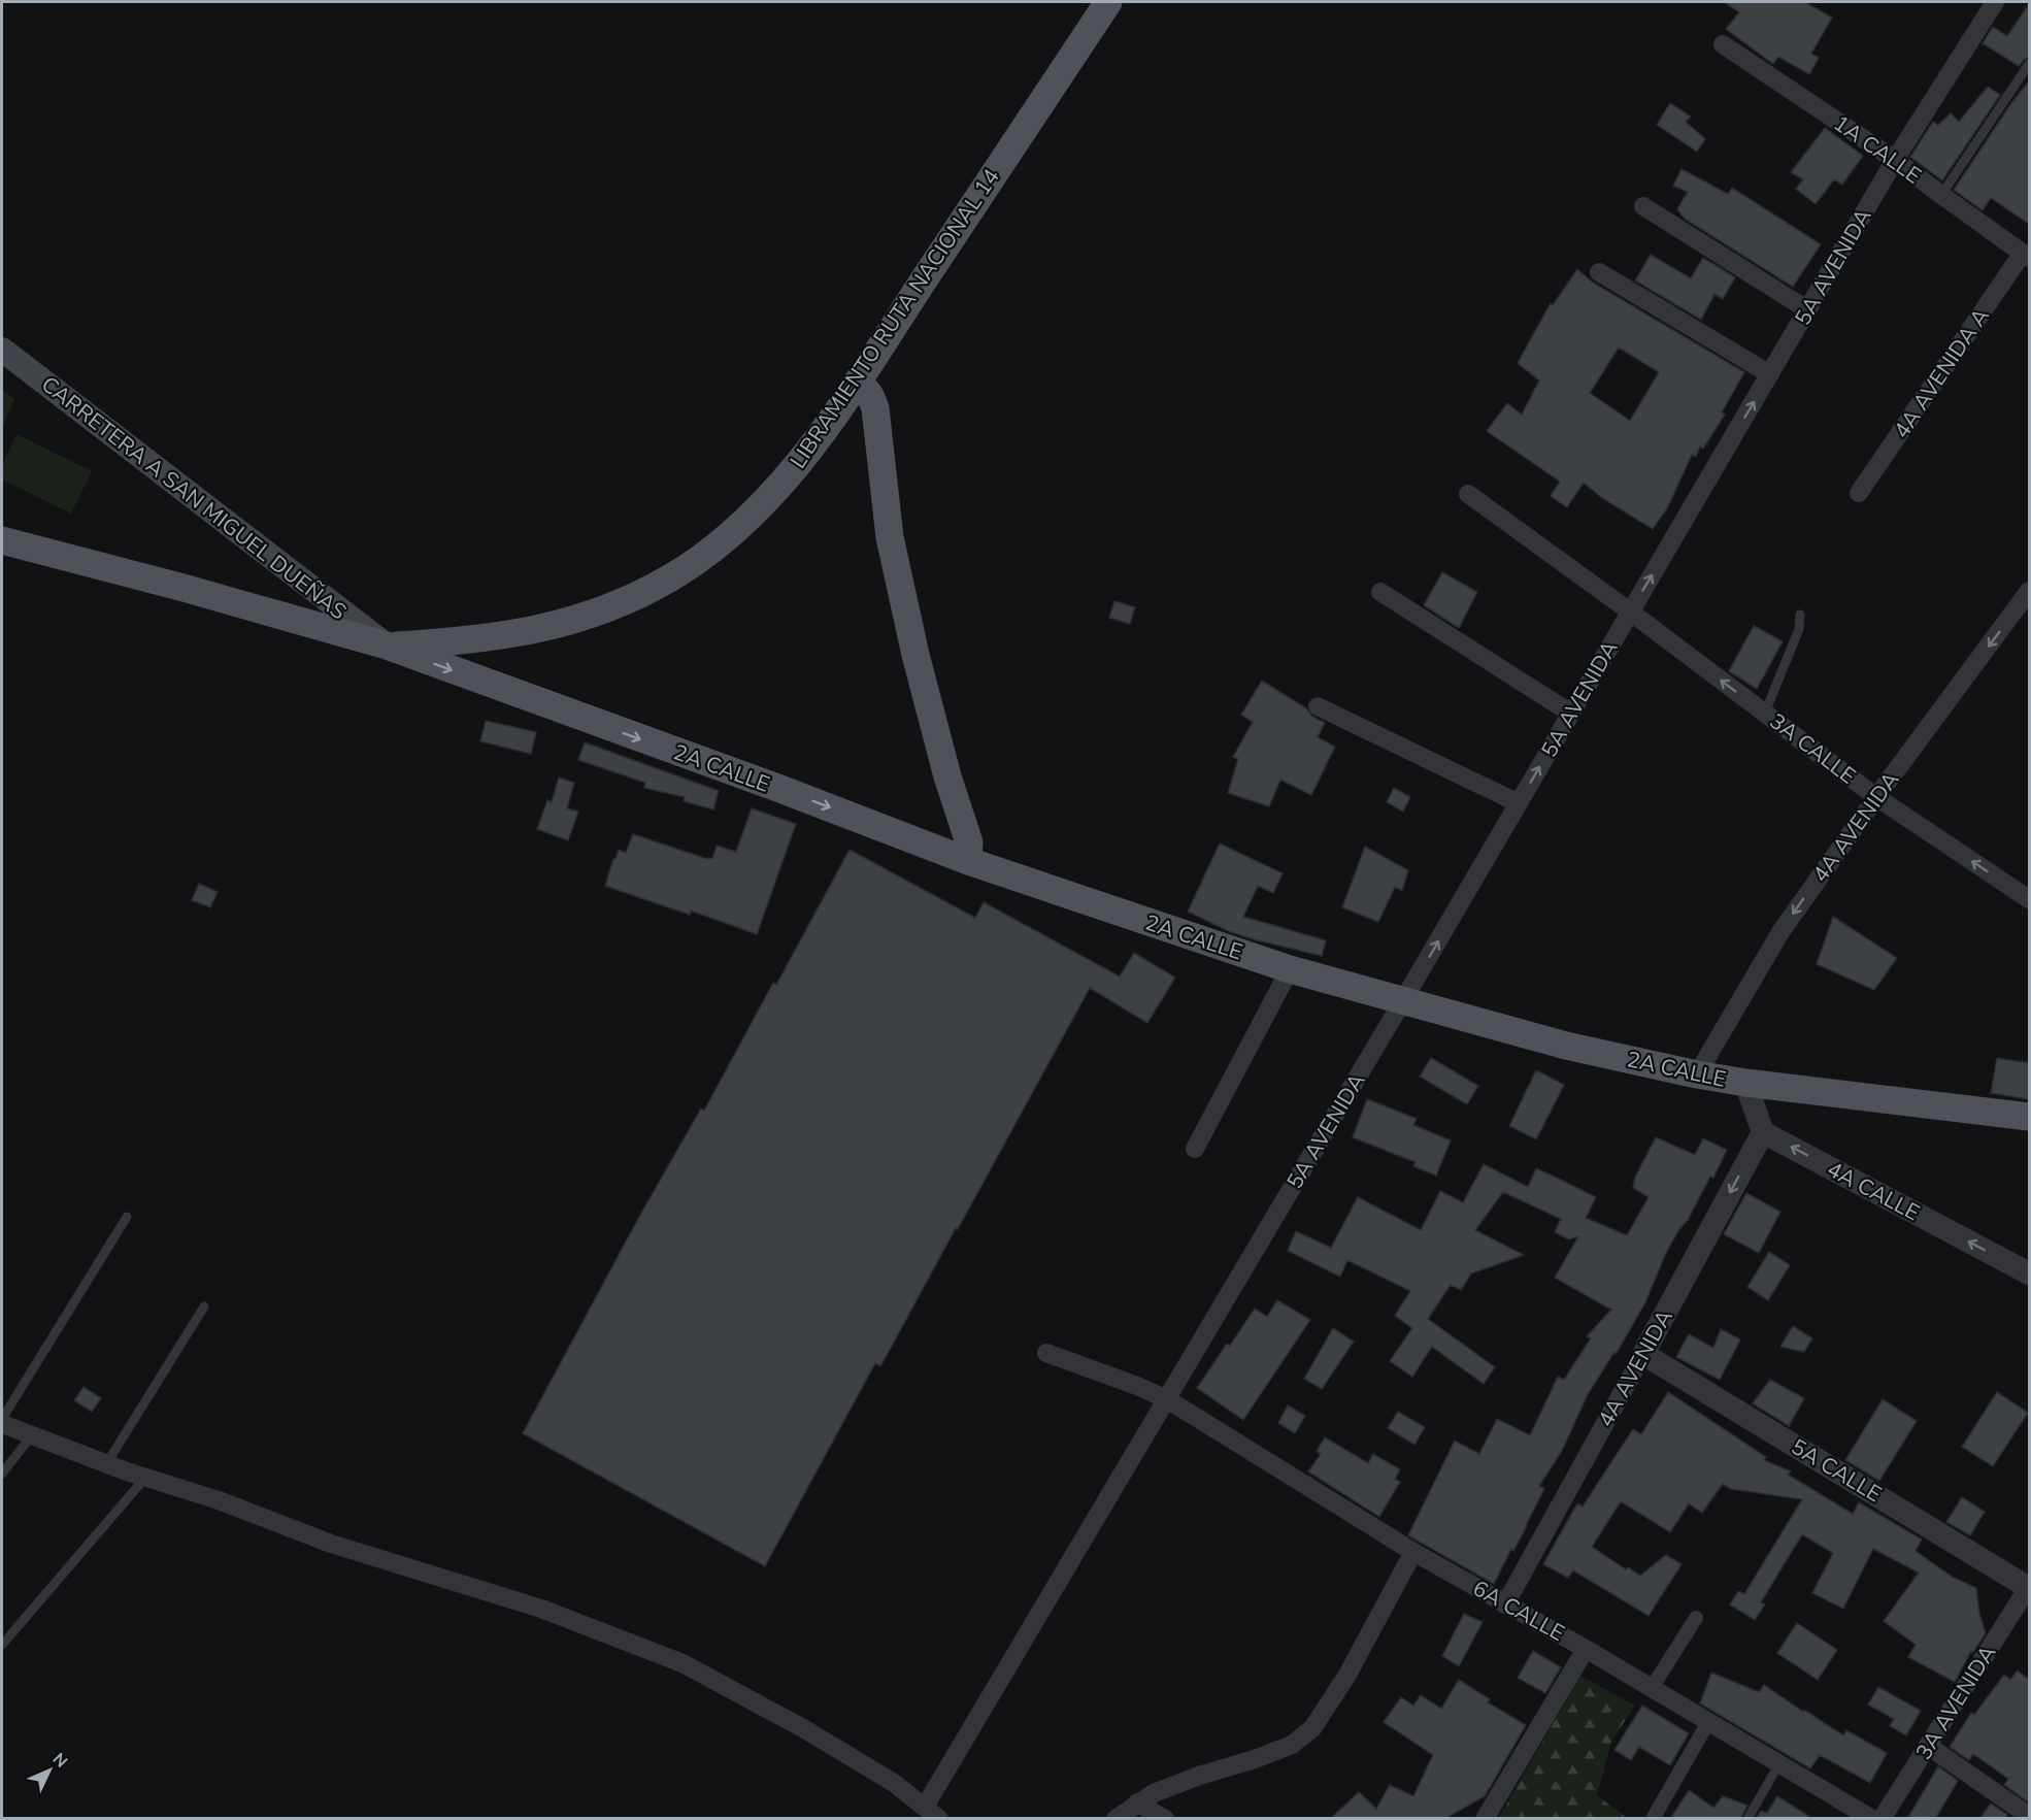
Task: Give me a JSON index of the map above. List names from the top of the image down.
{
  "streets": {
    "main road": ["LIBRAMIENTO RUTA NACIONAL 14", "CARRETERA A SAN MIGUEL DUEÑAS", "2A CALLE"],
    "street": [
      "1A CALLE",
      "5A AVENIDA",
      "4A AVENIDA A",
      "3A CALLE",
      "4A AVENIDA",
      "4A CALLE",
      "5A CALLE",
      "6A CALLE",
      "3A AVENIDA"
    ]
  },
  "crossings": [
    ["1A CALLE", "5A AVENIDA"],
    ["1A CALLE", "4A AVENIDA A"],
    ["5A AVENIDA", "3A CALLE"],
    ["5A AVENIDA", "2A CALLE"],
    ["5A AVENIDA", "6A CALLE"],
    ["LIBRAMIENTO RUTA NACIONAL 14", "CARRETERA A SAN MIGUEL DUEÑAS"],
    ["LIBRAMIENTO RUTA NACIONAL 14", "2A CALLE"],
    ["CARRETERA A SAN MIGUEL DUEÑAS", "2A CALLE"],
    ["3A CALLE", "4A AVENIDA"],
    ["2A CALLE", "4A AVENIDA"],
    ["4A AVENIDA", "4A CALLE"],
    ["4A AVENIDA", "5A CALLE"],
    ["4A AVENIDA", "6A CALLE"],
    ["5A CALLE", "3A AVENIDA"]
  ],
  "one_way": ["3A CALLE", "4A AVENIDA", "4A CALLE"],
  "north": "top right"
}
